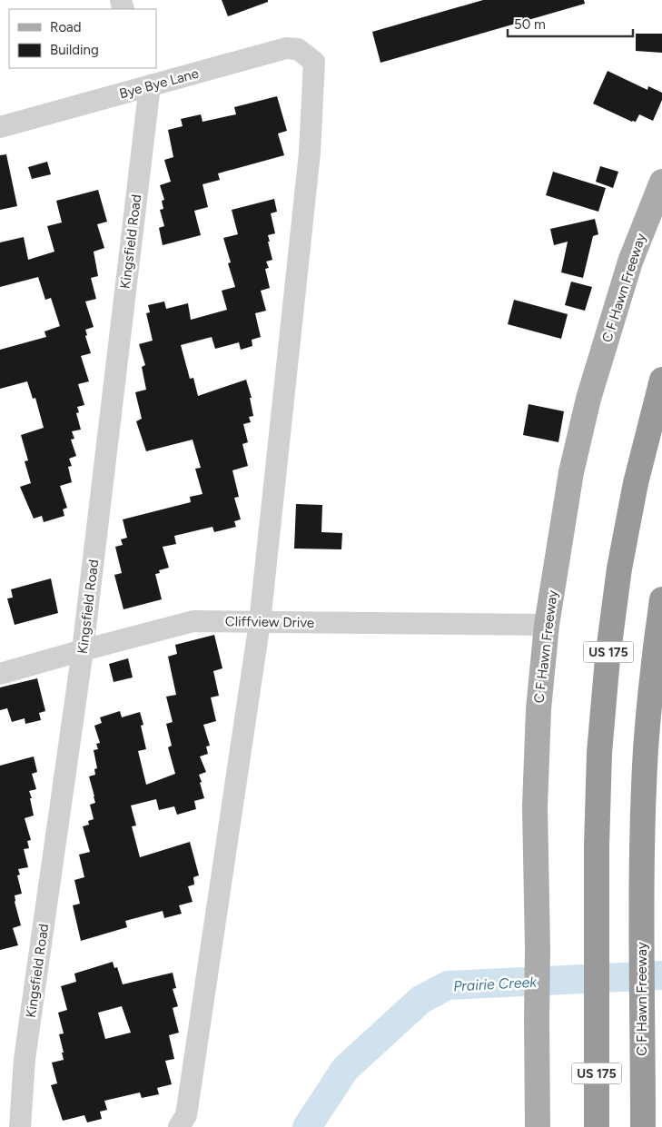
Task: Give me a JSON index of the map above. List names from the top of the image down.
{
  "streets": {
    "highway": ["C F Hawn Freeway", "US 175"],
    "street": ["Bye Bye Lane", "Kingsfield Road", "Cliffview Drive"]
  },
  "crossings": [
    ["Bye Bye Lane", "Kingsfield Road"],
    ["Bye Bye Lane", "Cliffview Drive"],
    ["Kingsfield Road", "Cliffview Drive"],
    ["C F Hawn Freeway", "Cliffview Drive"]
  ],
  "water": ["Prairie Creek"],
  "legend": ["Road", "Building"],
  "scale_bar": "50 m"
}
